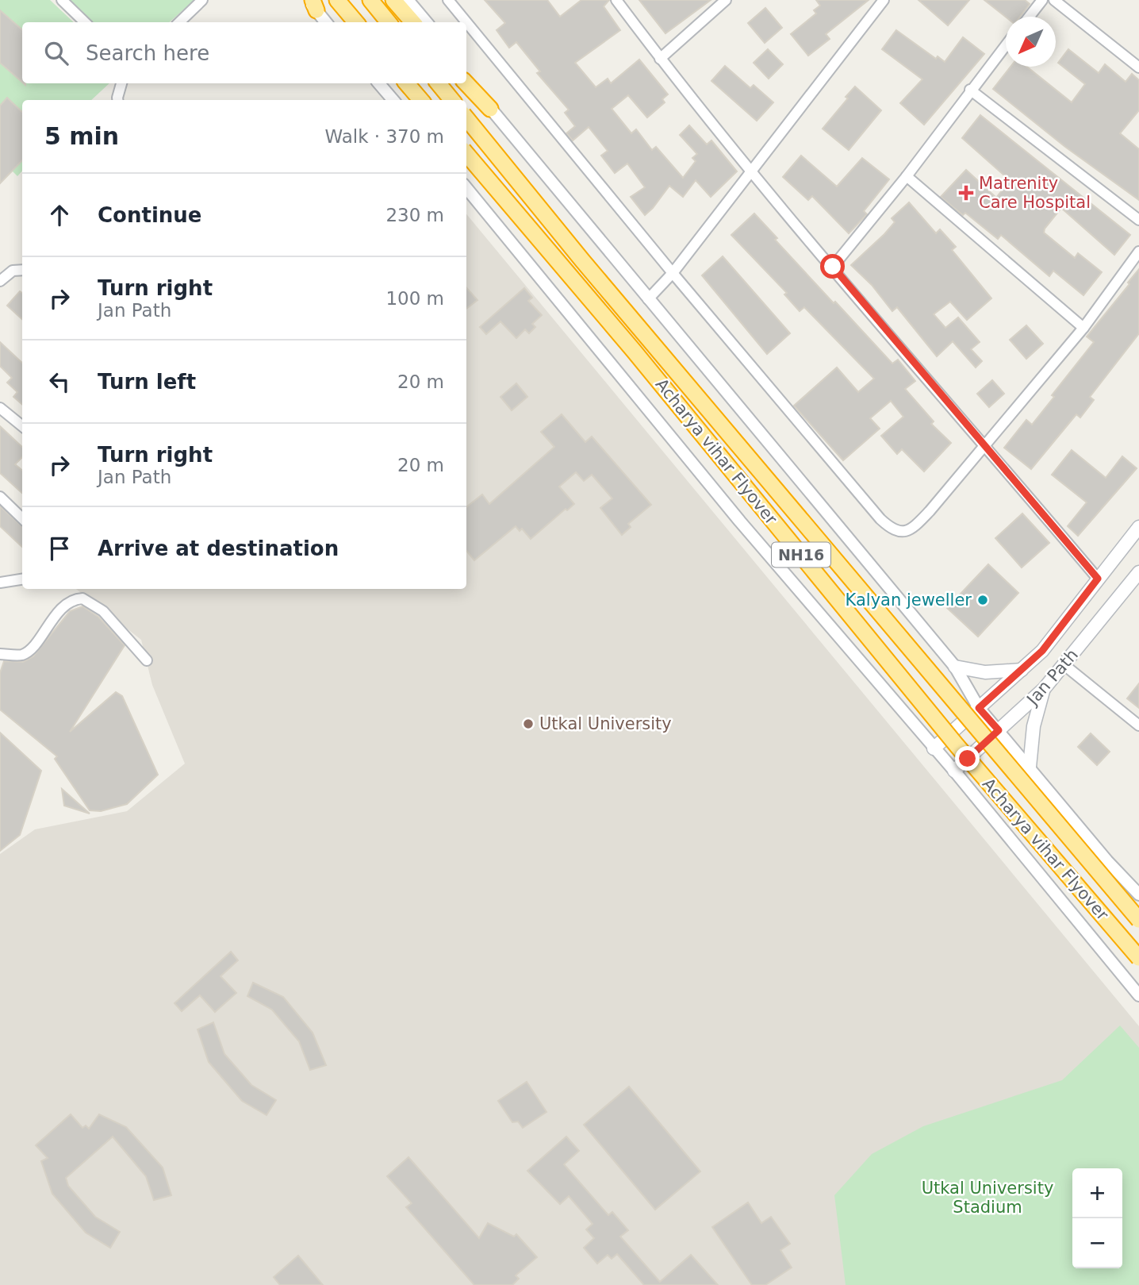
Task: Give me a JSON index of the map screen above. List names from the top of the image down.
{
  "streets": {
    "highway": ["Acharya vihar Flyover", "NH16"],
    "main road": ["Jan Path"]
  },
  "parks": ["Utkal University Stadium"],
  "places": {
    "health": ["Matrenity Care Hospital"],
    "other": ["Kalyan jeweller", "Utkal University"]
  },
  "north": "bottom left",
  "page": {
    "search": "Search here",
    "heading": ["5 min", "Walk · 370 m"],
    "list": [
      ["Continue", "230 m"],
      ["Turn right", "Jan Path", "100 m"],
      ["Turn left", "20 m"],
      ["Turn right", "Jan Path", "20 m"],
      "Arrive at destination"
    ],
    "map_buttons": ["+", "−"]
  }
}
